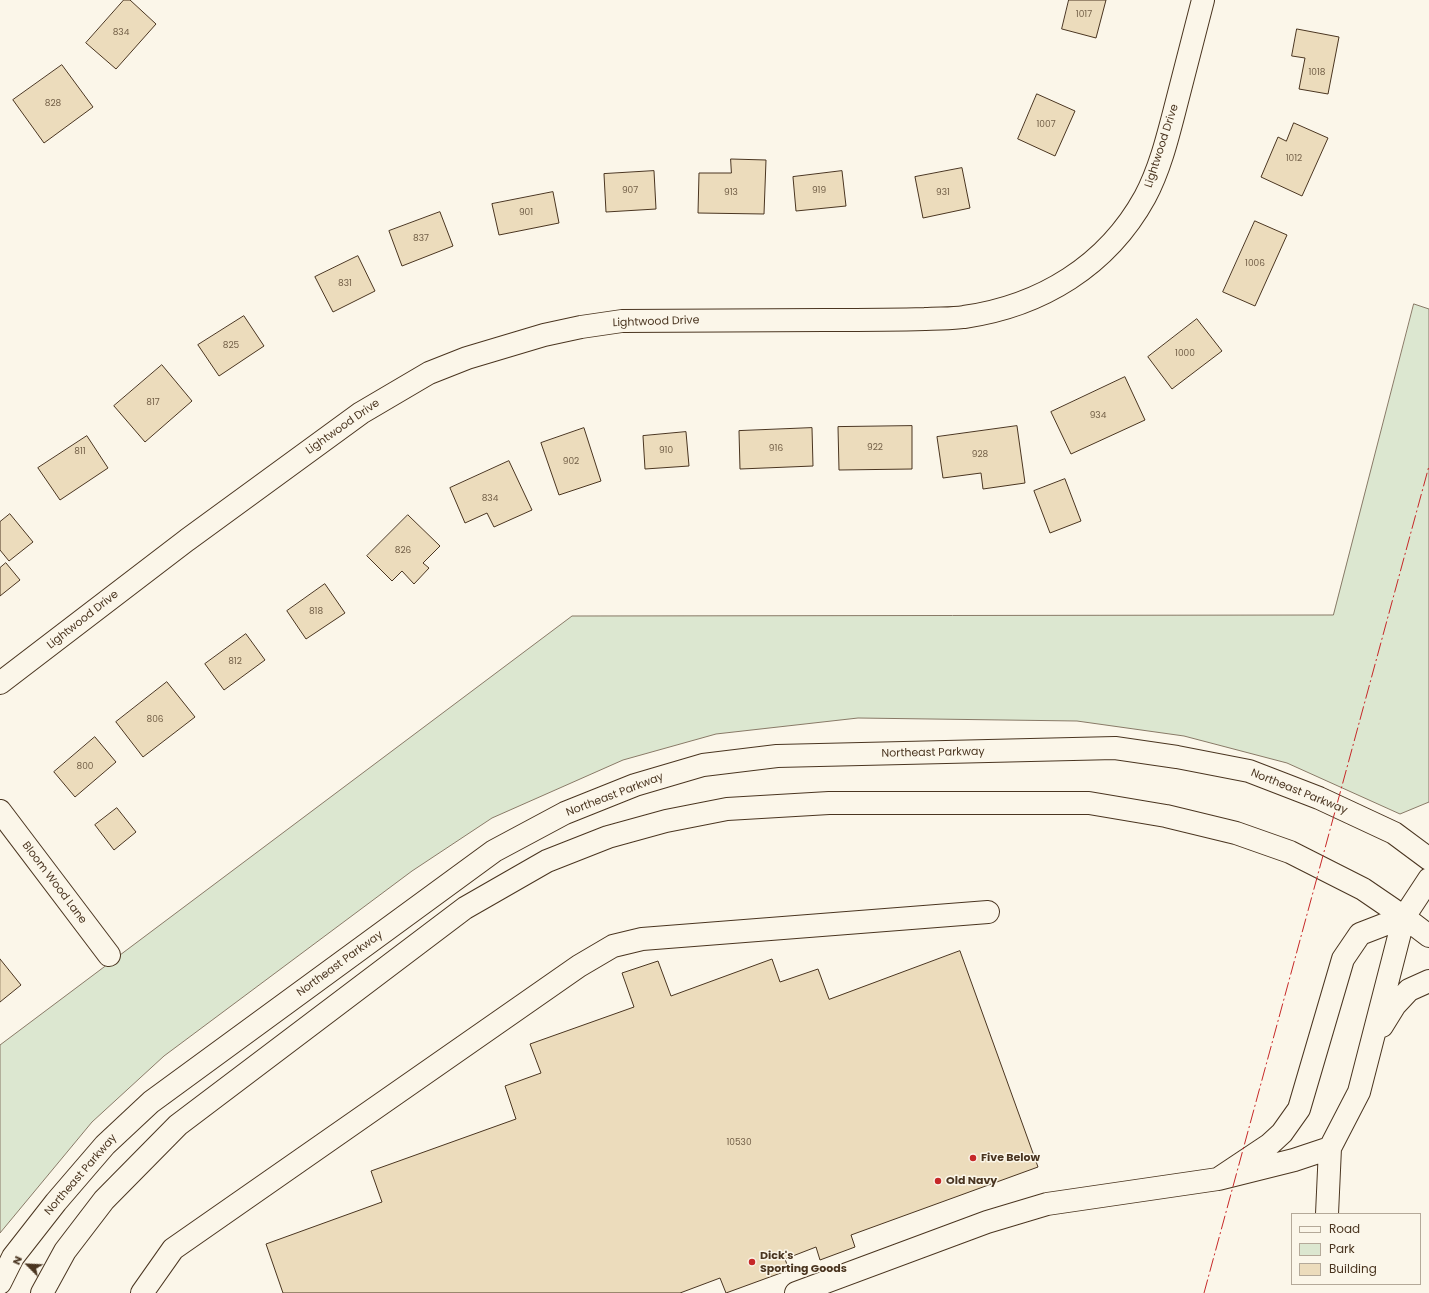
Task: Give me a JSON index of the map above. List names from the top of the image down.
{
  "streets": {
    "street": ["Lightwood Drive", "Northeast Parkway", "Bloom Wood Lane"]
  },
  "places": ["Five Below", "Old Navy", "Dick's Sporting Goods"],
  "house_numbers": [
    "1017",
    "834",
    "1018",
    "828",
    "1007",
    "1012",
    "907",
    "919",
    "913",
    "931",
    "901",
    "837",
    "1006",
    "831",
    "825",
    "1000",
    "817",
    "934",
    "922",
    "916",
    "910",
    "811",
    "928",
    "902",
    "834",
    "826",
    "818",
    "812",
    "806",
    "800",
    "10530"
  ],
  "legend": ["Road", "Park", "Building"],
  "north": "top left"
}
